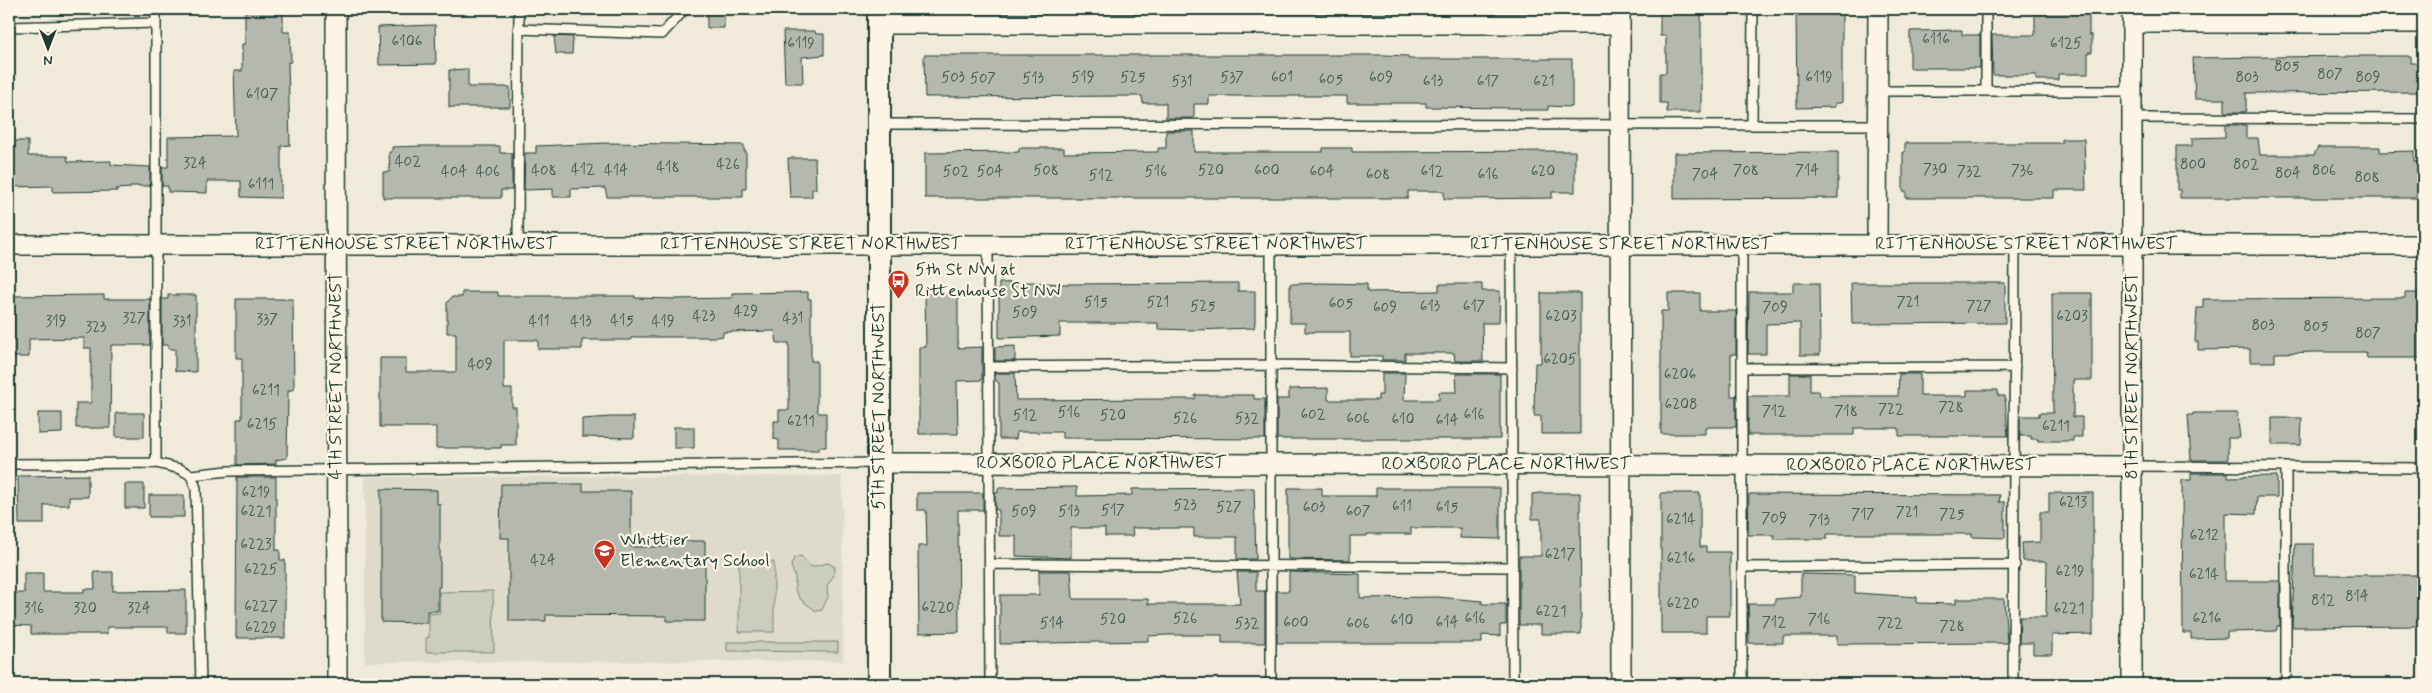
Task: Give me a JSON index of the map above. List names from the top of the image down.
{
  "streets": {
    "street": [
      "RITTENHOUSE STREET NORTHWEST",
      "4TH STREET NORTHWEST",
      "8TH STREET NORTHWEST",
      "5TH STREET NORTHWEST",
      "ROXBORO PLACE NORTHWEST"
    ]
  },
  "crossings": [
    ["RITTENHOUSE STREET NORTHWEST", "4TH STREET NORTHWEST"],
    ["RITTENHOUSE STREET NORTHWEST", "8TH STREET NORTHWEST"],
    ["RITTENHOUSE STREET NORTHWEST", "5TH STREET NORTHWEST"],
    ["8TH STREET NORTHWEST", "ROXBORO PLACE NORTHWEST"],
    ["5TH STREET NORTHWEST", "ROXBORO PLACE NORTHWEST"]
  ],
  "places": {
    "bus stop": ["5th St NW at Rittenhouse St NW"],
    "school or university": ["Whittier Elementary School"]
  },
  "house_numbers": [
    "6116",
    "6106",
    "6119",
    "6125",
    "805",
    "807",
    "503",
    "519",
    "525",
    "537",
    "601",
    "609",
    "6119",
    "803",
    "809",
    "507",
    "513",
    "605",
    "531",
    "613",
    "617",
    "621",
    "6107",
    "402",
    "324",
    "426",
    "800",
    "802",
    "418",
    "412",
    "730",
    "408",
    "414",
    "508",
    "520",
    "600",
    "708",
    "714",
    "736",
    "806",
    "404",
    "406",
    "502",
    "504",
    "516",
    "604",
    "612",
    "620",
    "732",
    "804",
    "608",
    "616",
    "704",
    "512",
    "808",
    "6111",
    "515",
    "521",
    "721",
    "605",
    "525",
    "613",
    "617",
    "727",
    "609",
    "709",
    "429",
    "509",
    "423",
    "6203",
    "6203",
    "327",
    "431",
    "337",
    "415",
    "319",
    "331",
    "411",
    "413",
    "419",
    "803",
    "805",
    "323",
    "807",
    "6205",
    "409",
    "6206",
    "6211",
    "6208",
    "728",
    "722",
    "712",
    "718",
    "516",
    "602",
    "616",
    "512",
    "520",
    "526",
    "532",
    "606",
    "610",
    "614",
    "6211",
    "6215",
    "6211",
    "6219",
    "6213",
    "523",
    "611",
    "527",
    "603",
    "615",
    "517",
    "6221",
    "509",
    "513",
    "607",
    "721",
    "717",
    "725",
    "709",
    "6214",
    "713",
    "6212",
    "6223",
    "6217",
    "6216",
    "424",
    "6225",
    "6219",
    "6214",
    "814",
    "812",
    "6220",
    "6227",
    "6220",
    "316",
    "320",
    "324",
    "6221",
    "6221",
    "526",
    "616",
    "6216",
    "520",
    "716",
    "610",
    "600",
    "614",
    "712",
    "514",
    "532",
    "606",
    "722",
    "728",
    "6229"
  ],
  "north": "bottom"
}
